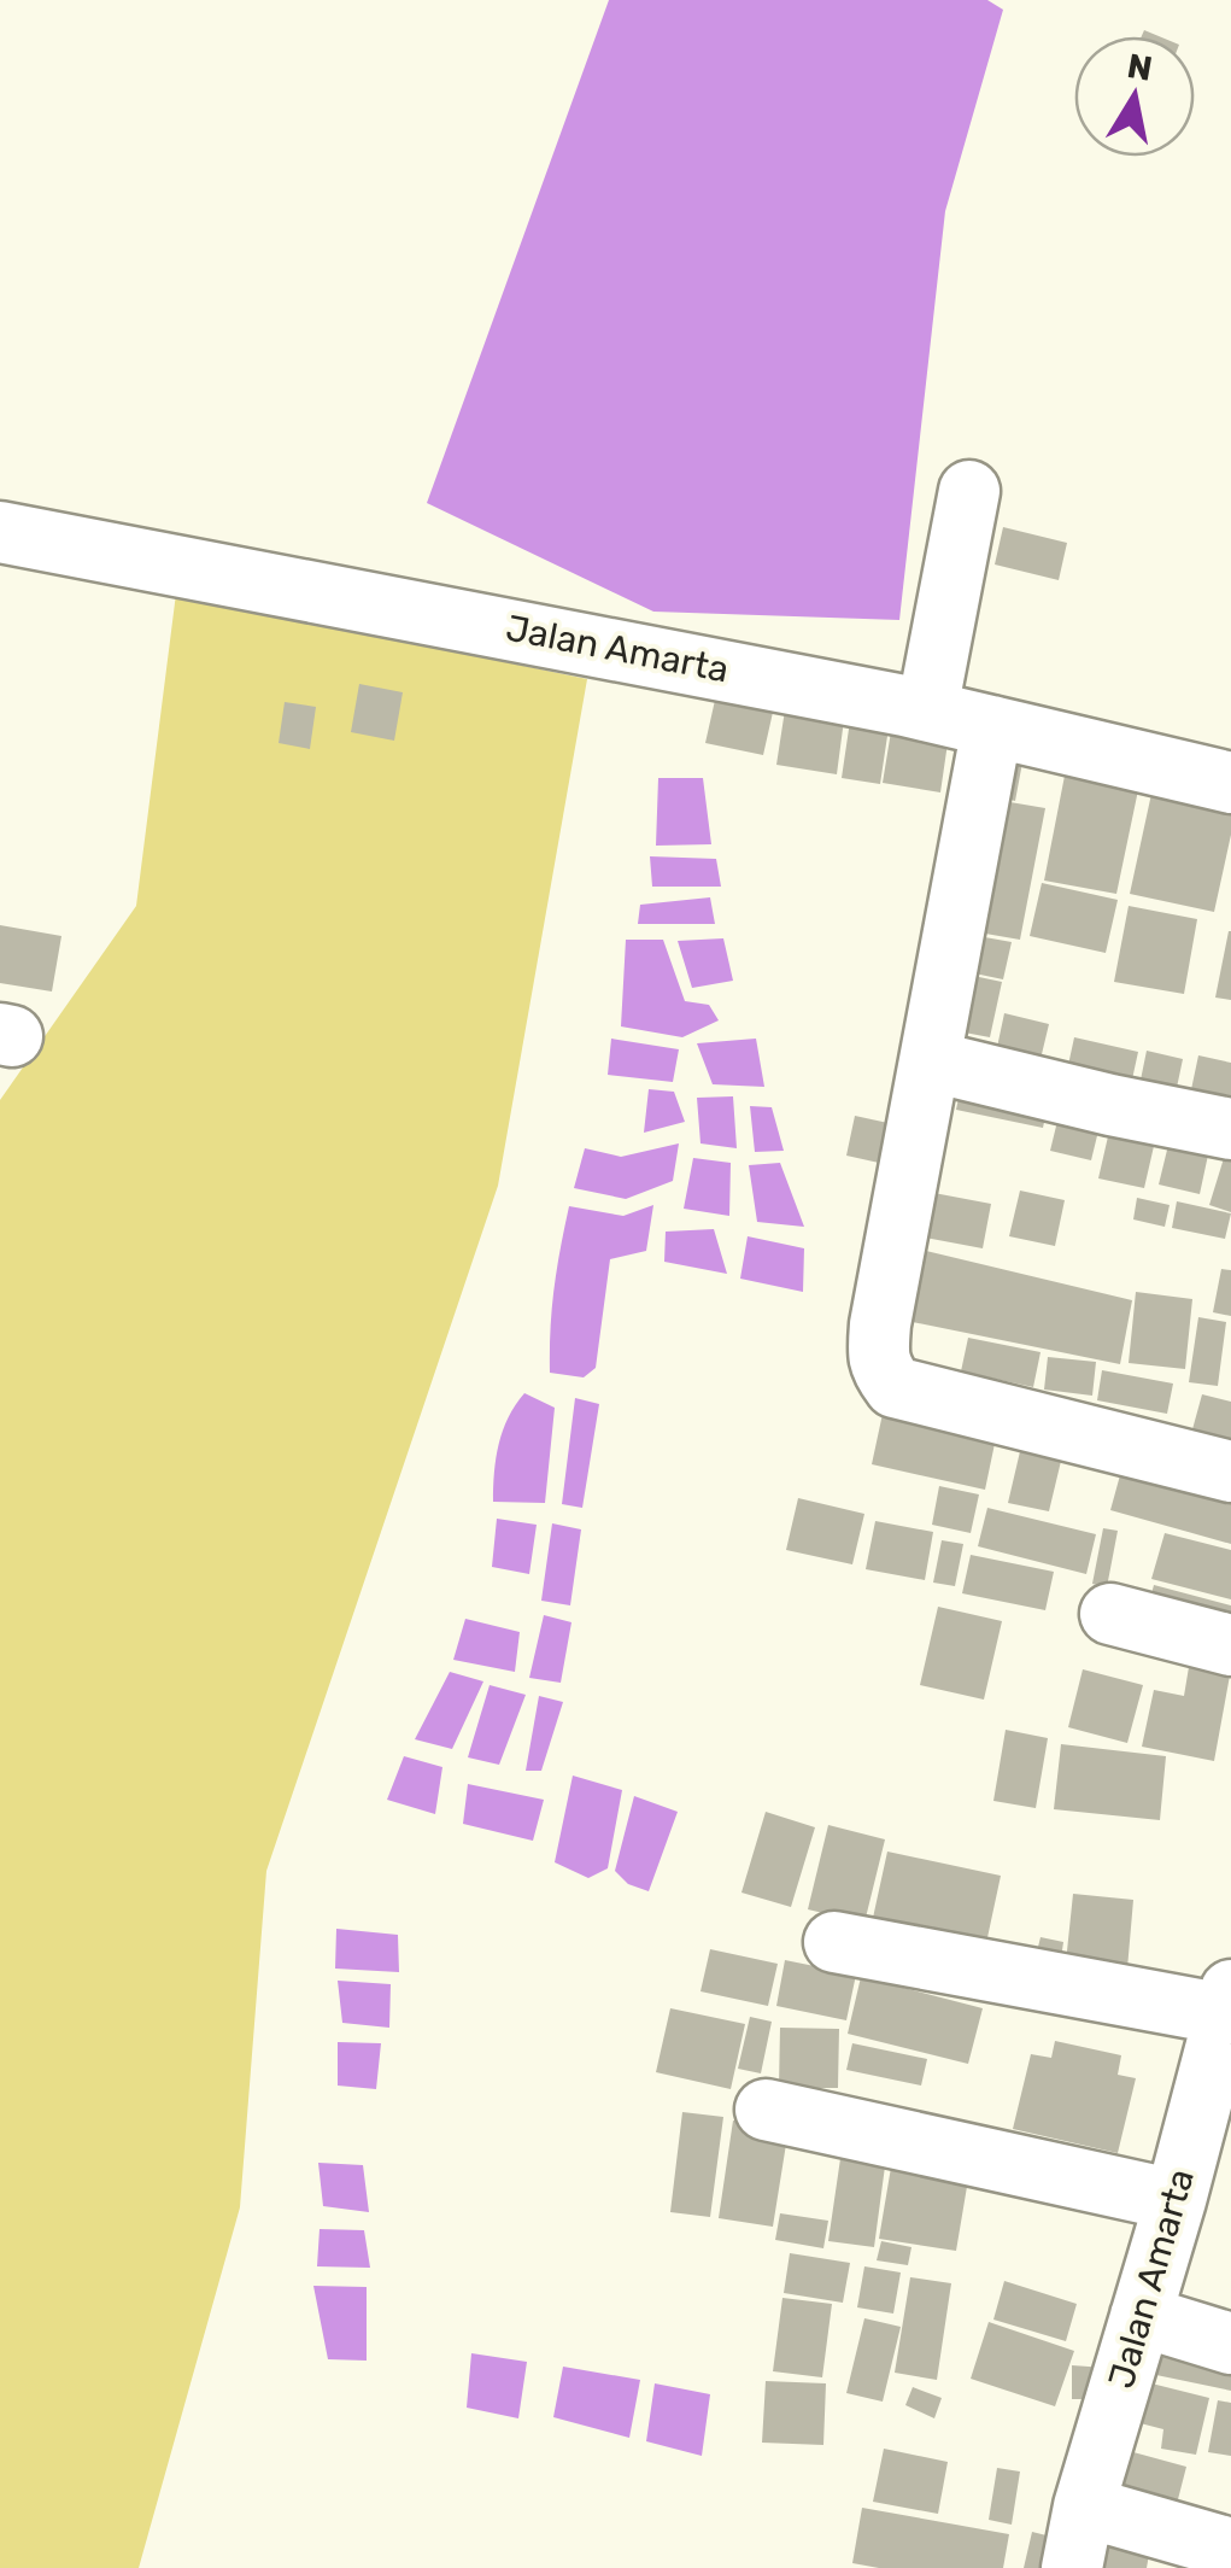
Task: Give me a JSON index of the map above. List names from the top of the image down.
{
  "streets": {
    "street": ["Jalan Amarta"]
  },
  "north": "top"
}
